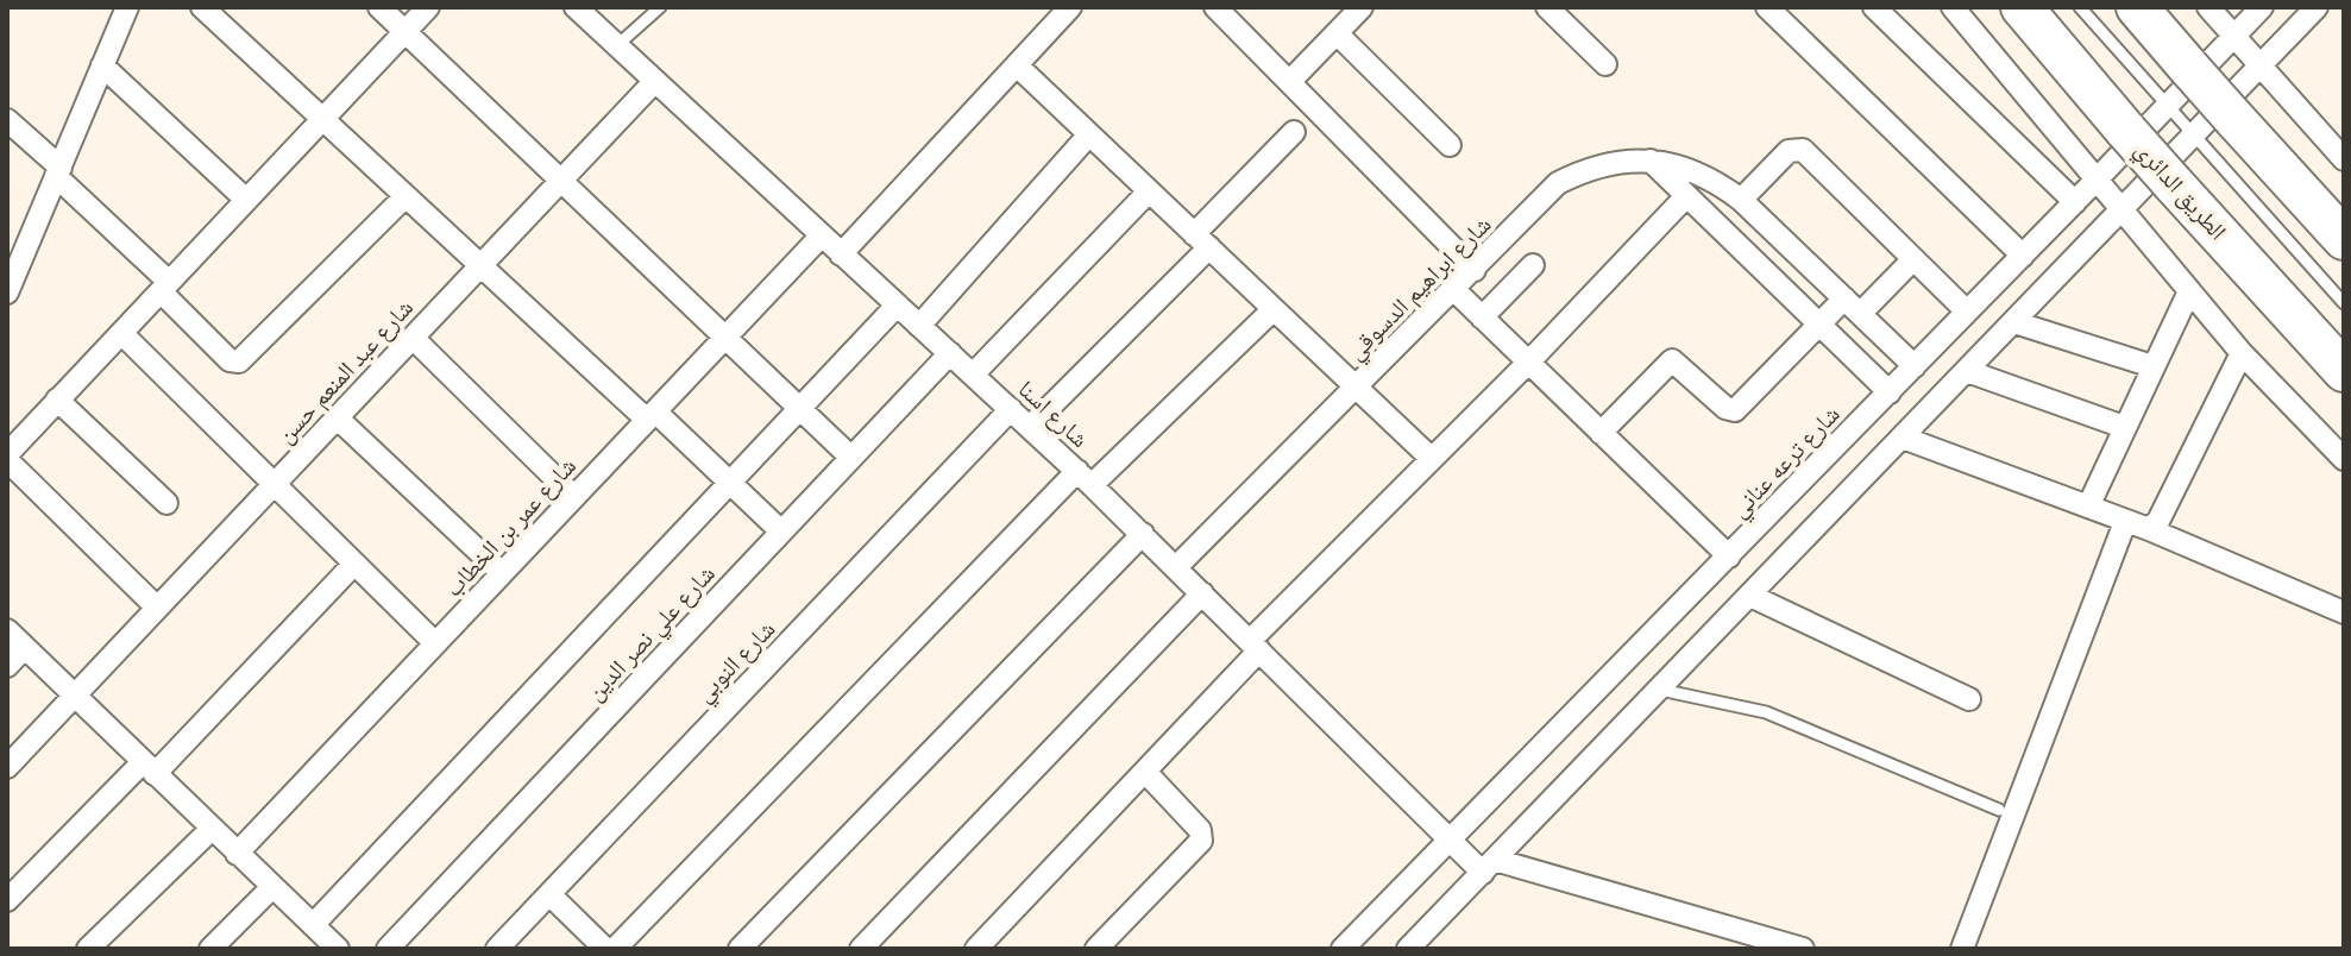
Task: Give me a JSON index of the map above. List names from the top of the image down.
{
  "streets": {
    "highway": ["الطريق الدائري"],
    "street": [
      "شارع ابراهيم الدسوقي",
      "شارع عبد المنعم حسن",
      "شارع اسنا",
      "شارع ترعه عناني",
      "شارع عمر بن الخطاب",
      "شارع علي نصر الدين",
      "شارع النوبي"
    ]
  },
  "crossings": [
    ["شارع ابراهيم الدسوقي", "شارع اسنا"],
    ["شارع ابراهيم الدسوقي", "شارع ترعه عناني"],
    ["شارع عبد المنعم حسن", "شارع اسنا"],
    ["شارع اسنا", "شارع ترعه عناني"],
    ["شارع اسنا", "شارع عمر بن الخطاب"],
    ["شارع اسنا", "شارع علي نصر الدين"],
    ["شارع اسنا", "شارع النوبي"]
  ]
}
